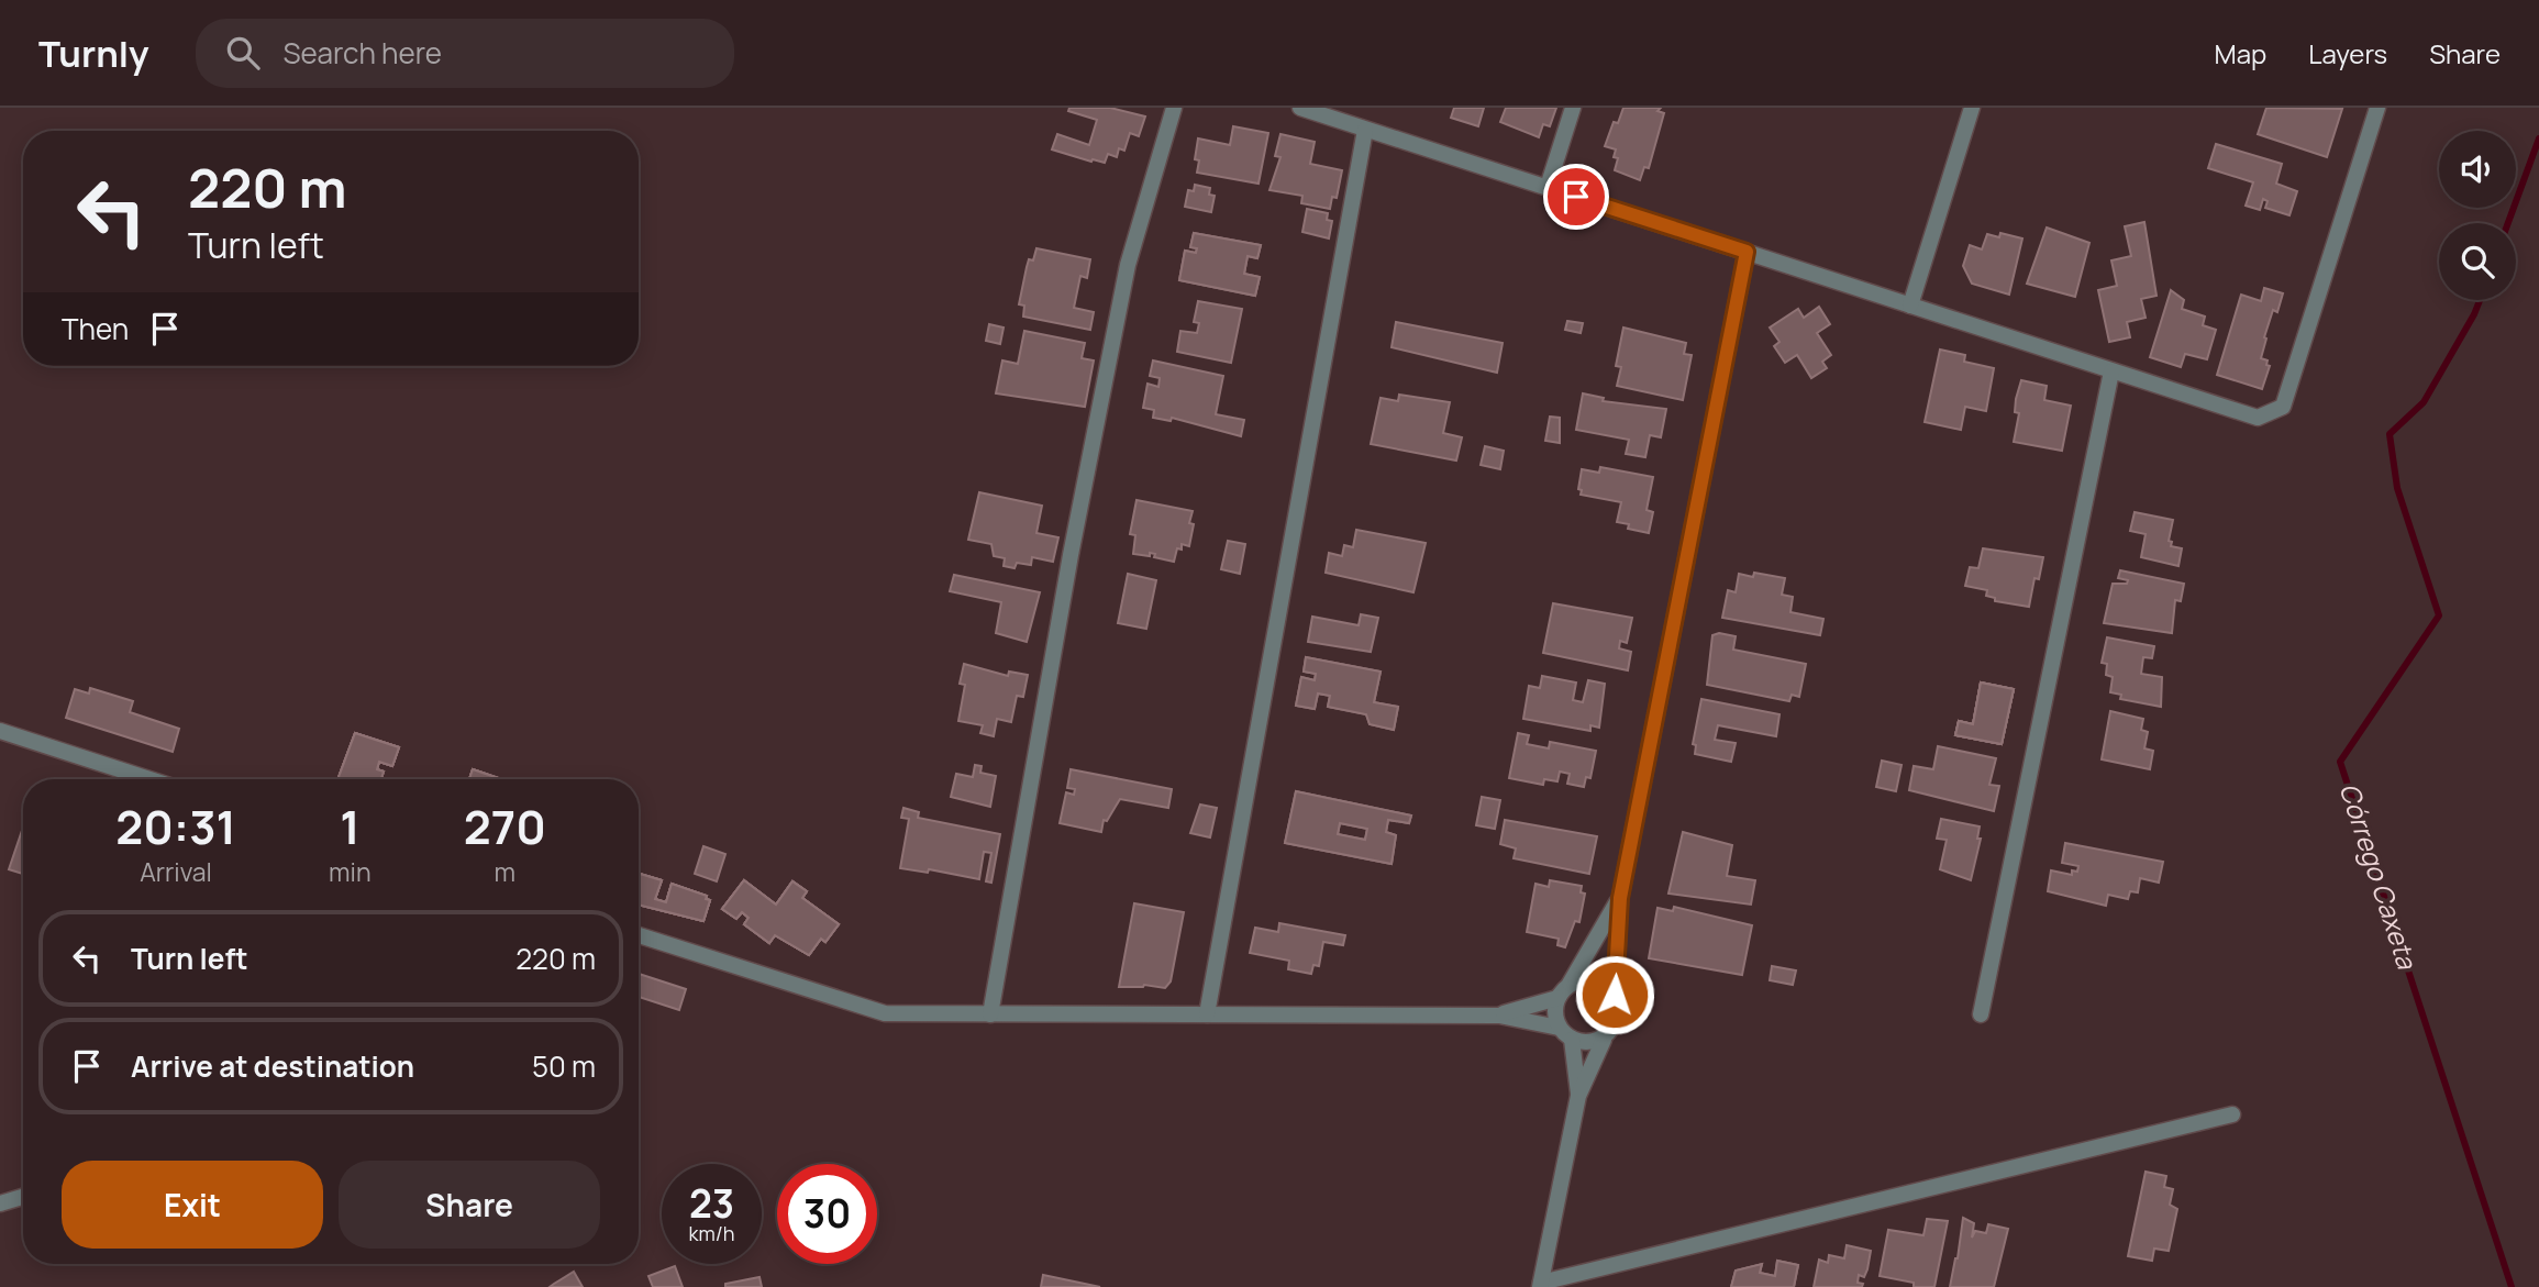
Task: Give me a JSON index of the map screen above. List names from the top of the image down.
{
  "water": ["Córrego Caxeta"],
  "page": {
    "header": "Turnly",
    "search": "Search here",
    "nav": ["Map", "Layers", "Share"],
    "turn": ["220 m", "Turn left"],
    "then": "Then",
    "eta": [
      "20:31",
      "Arrival",
      "1",
      "min",
      "270",
      "m"
    ],
    "list": [
      {
        "name": "Turn left",
        "value": "220 m"
      },
      {
        "name": "Arrive at destination",
        "value": "50 m"
      }
    ],
    "buttons": ["Exit", "Share"],
    "speed": "23 km/h",
    "limit": "30"
  }
}
